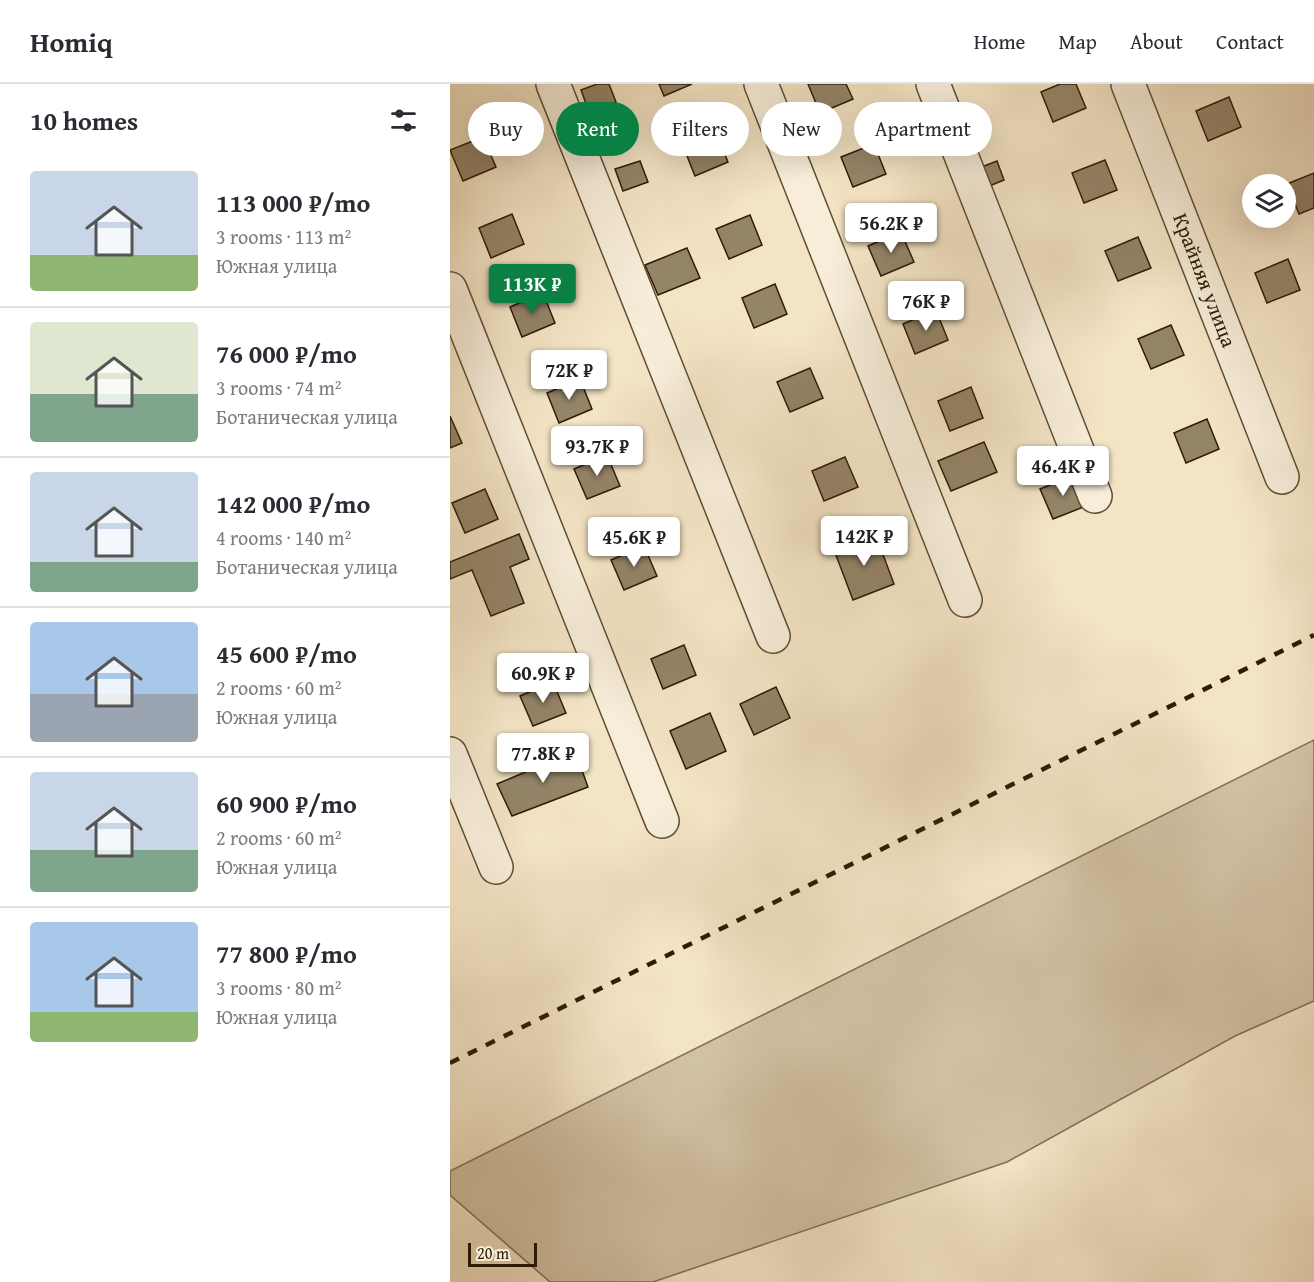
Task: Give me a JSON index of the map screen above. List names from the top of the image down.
{
  "streets": {
    "street": ["Крайняя улица"]
  },
  "scale_bar": "20 m",
  "page": {
    "header": "Homiq",
    "nav": [
      "Home",
      "Map",
      "About",
      "Contact"
    ],
    "heading": "10 homes",
    "chip": [
      "Buy",
      "Rent",
      "Filters",
      "New",
      "Apartment"
    ],
    "list": [
      {
        "name": "113 000 ₽/mo",
        "note": "3 rooms · 113 m² · Южная улица"
      },
      {
        "name": "76 000 ₽/mo",
        "note": "3 rooms · 74 m² · Ботаническая улица"
      },
      {
        "name": "142 000 ₽/mo",
        "note": "4 rooms · 140 m² · Ботаническая улица"
      },
      {
        "name": "45 600 ₽/mo",
        "note": "2 rooms · 60 m² · Южная улица"
      },
      {
        "name": "60 900 ₽/mo",
        "note": "2 rooms · 60 m² · Южная улица"
      },
      {
        "name": "77 800 ₽/mo",
        "note": "3 rooms · 80 m² · Южная улица"
      }
    ],
    "price": [
      "56.2K ₽",
      "113K ₽",
      "76K ₽",
      "72K ₽",
      "93.7K ₽",
      "46.4K ₽",
      "142K ₽",
      "45.6K ₽",
      "60.9K ₽",
      "77.8K ₽"
    ],
    "scale": "20 m"
  }
}
